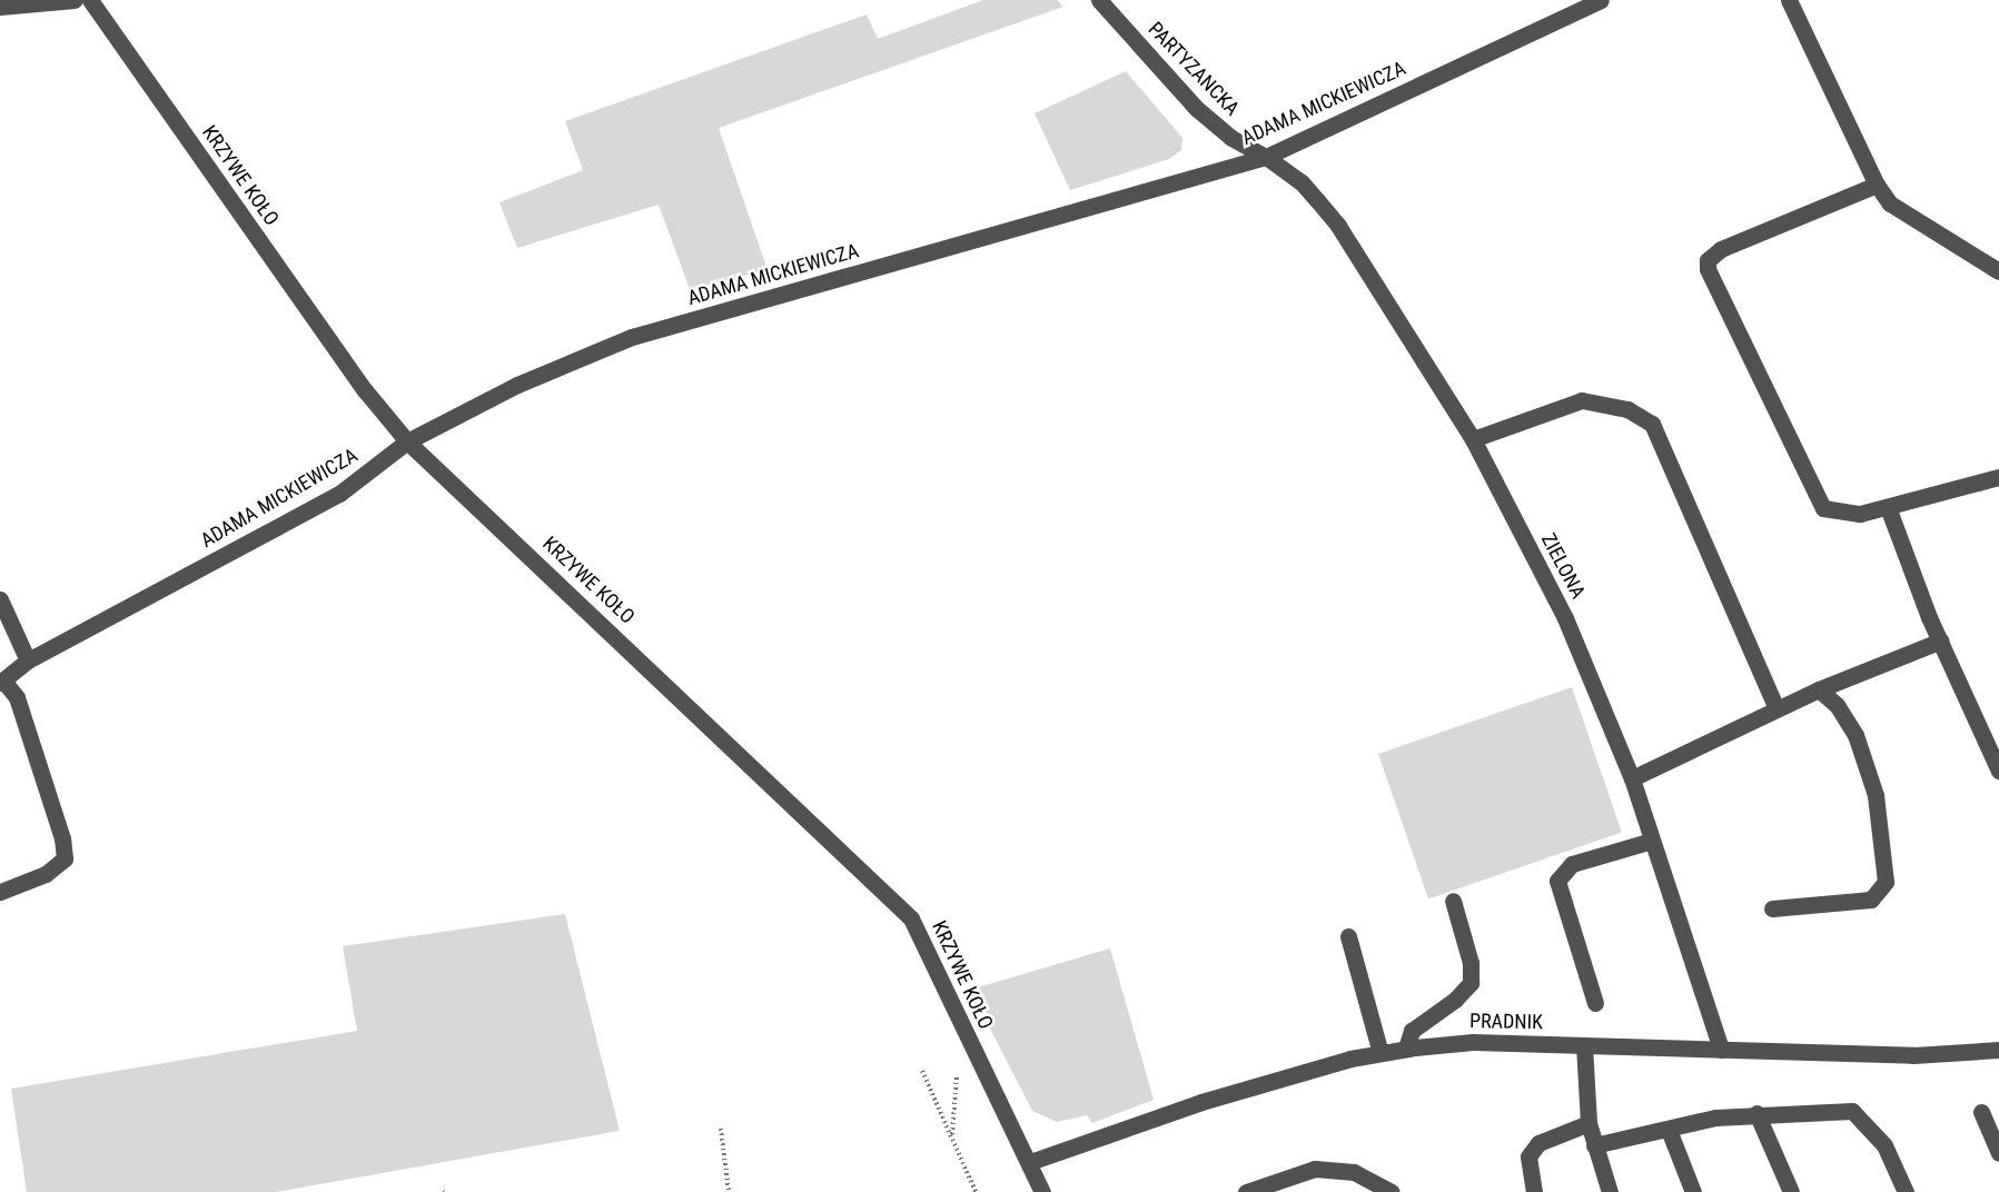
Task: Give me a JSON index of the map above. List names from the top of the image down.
{
  "streets": {
    "street": [
      "PARTYZANCKA",
      "ADAMA MICKIEWICZA",
      "KRZYWE KOŁO",
      "ZIELONA",
      "PRADNIK"
    ]
  },
  "crossings": [
    ["PARTYZANCKA", "ADAMA MICKIEWICZA"],
    ["PARTYZANCKA", "ZIELONA"],
    ["ADAMA MICKIEWICZA", "KRZYWE KOŁO"],
    ["ADAMA MICKIEWICZA", "ZIELONA"],
    ["KRZYWE KOŁO", "PRADNIK"],
    ["ZIELONA", "PRADNIK"]
  ]
}
